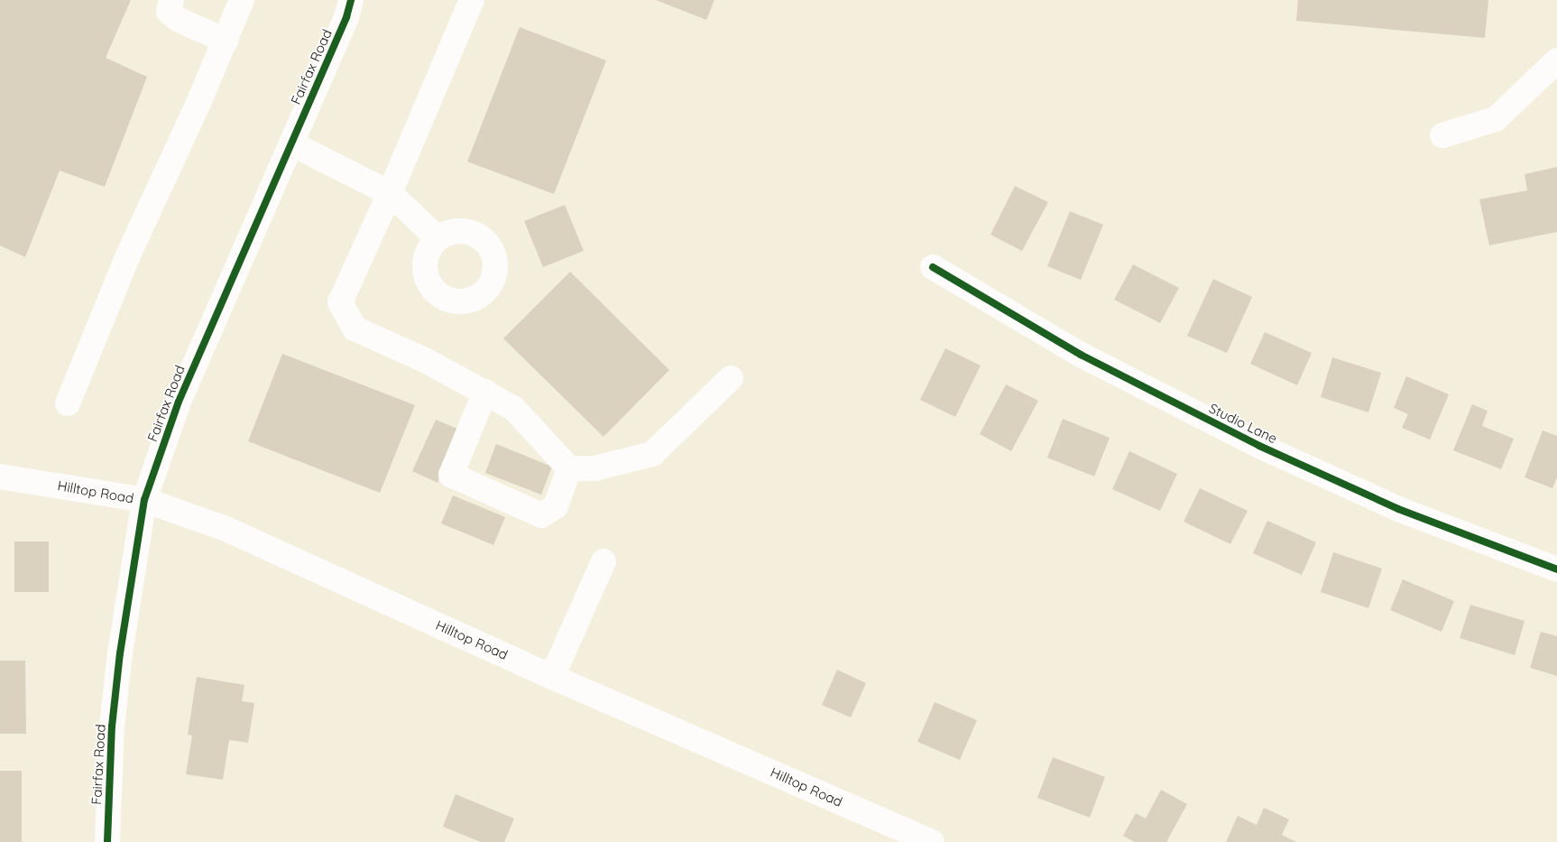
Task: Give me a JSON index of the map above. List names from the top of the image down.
{
  "streets": {
    "street": ["Fairfax Road", "Studio Lane", "Hilltop Road"]
  },
  "crossings": [
    ["Fairfax Road", "Hilltop Road"]
  ]
}
